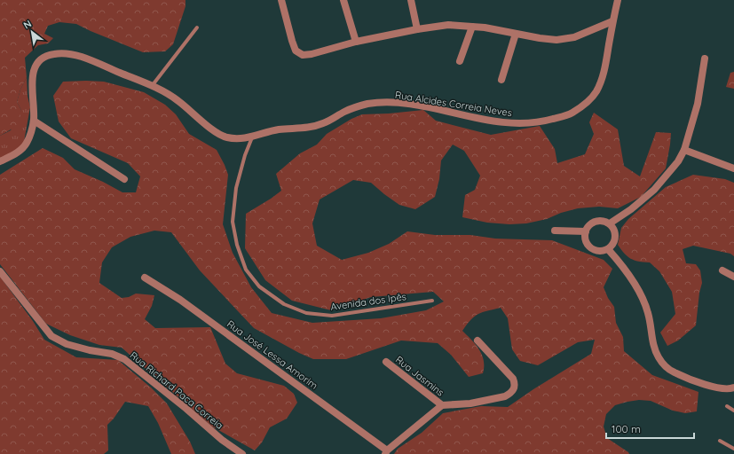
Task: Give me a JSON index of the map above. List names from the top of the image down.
{
  "streets": {
    "street": [
      "Rua Alcides Correia Neves",
      "Rua José Lessa Amorim",
      "Rua Jasmins",
      "Rua Richard Paca Correia"
    ],
    "lane": ["Avenida dos Ipês"]
  },
  "crossings": [
    ["Rua Alcides Correia Neves", "Avenida dos Ipês"]
  ],
  "scale_bar": "100 m",
  "north": "top left"
}
